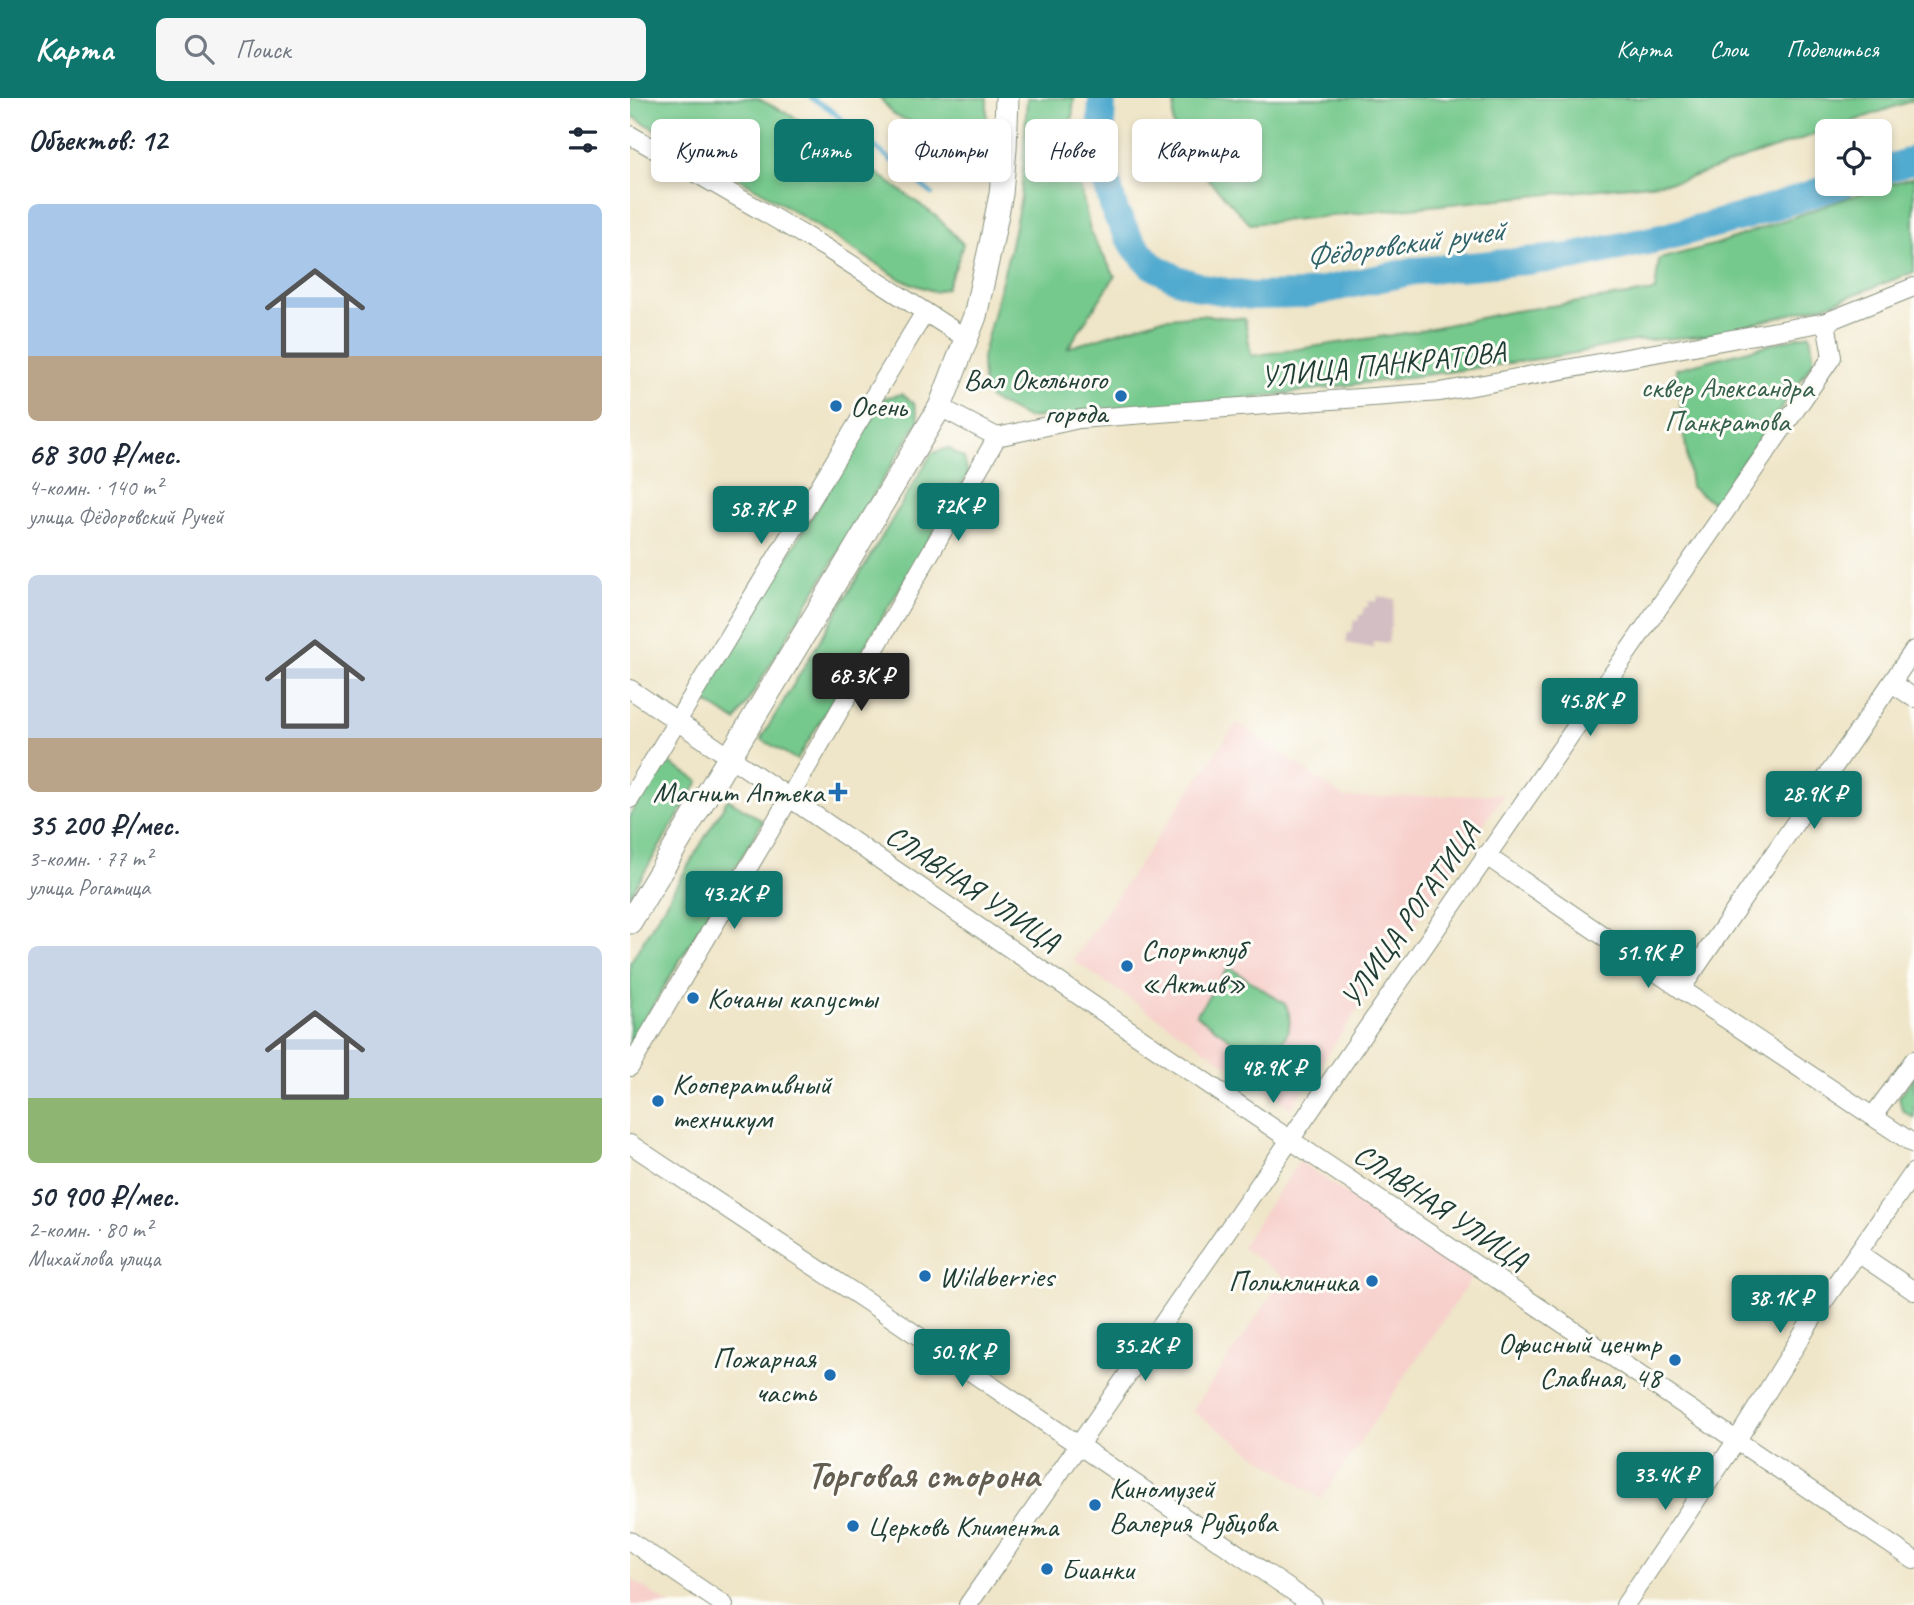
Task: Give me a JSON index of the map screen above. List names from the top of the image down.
{
  "streets": {
    "street": ["УЛИЦА ПАНКРАТОВА", "СЛАВНАЯ УЛИЦА", "УЛИЦА РОГАТИЦА"]
  },
  "crossings": [
    ["УЛИЦА ПАНКРАТОВА", "УЛИЦА РОГАТИЦА"],
    ["СЛАВНАЯ УЛИЦА", "УЛИЦА РОГАТИЦА"]
  ],
  "districts": ["Торговая сторона"],
  "water": ["Фёдоровский ручей"],
  "parks": ["сквер Александра Панкратова"],
  "places": {
    "other": [
      "Вал Окольного города",
      "Осень",
      "Спортклуб «Актив»",
      "Кочаны капусты",
      "Кооперативный техникум",
      "Wildberries",
      "Поликлиника",
      "Офисный центр Славная, 48",
      "Пожарная часть",
      "Киномузей Валерия Рубцова",
      "Церковь Климента",
      "Бианки"
    ],
    "health": ["Магнит Аптека"]
  },
  "page": {
    "header": "Карта",
    "search": "Поиск",
    "nav": ["Карта", "Слои", "Поделиться"],
    "heading": "Объектов: 12",
    "chip": [
      "Купить",
      "Снять",
      "Фильтры",
      "Новое",
      "Квартира"
    ],
    "list": [
      {
        "name": "68 300 ₽/мес.",
        "note": "4-комн. · 140 m² · улица Фёдоровский Ручей"
      },
      {
        "name": "35 200 ₽/мес.",
        "note": "3-комн. · 77 m² · улица Рогатица"
      },
      {
        "name": "50 900 ₽/мес.",
        "note": "2-комн. · 80 m² · Михайлова улица"
      }
    ],
    "price": [
      "72K ₽",
      "58.7K ₽",
      "68.3K ₽",
      "45.8K ₽",
      "28.9K ₽",
      "43.2K ₽",
      "51.9K ₽",
      "48.9K ₽",
      "38.1K ₽",
      "35.2K ₽",
      "50.9K ₽",
      "33.4K ₽"
    ]
  }
}
